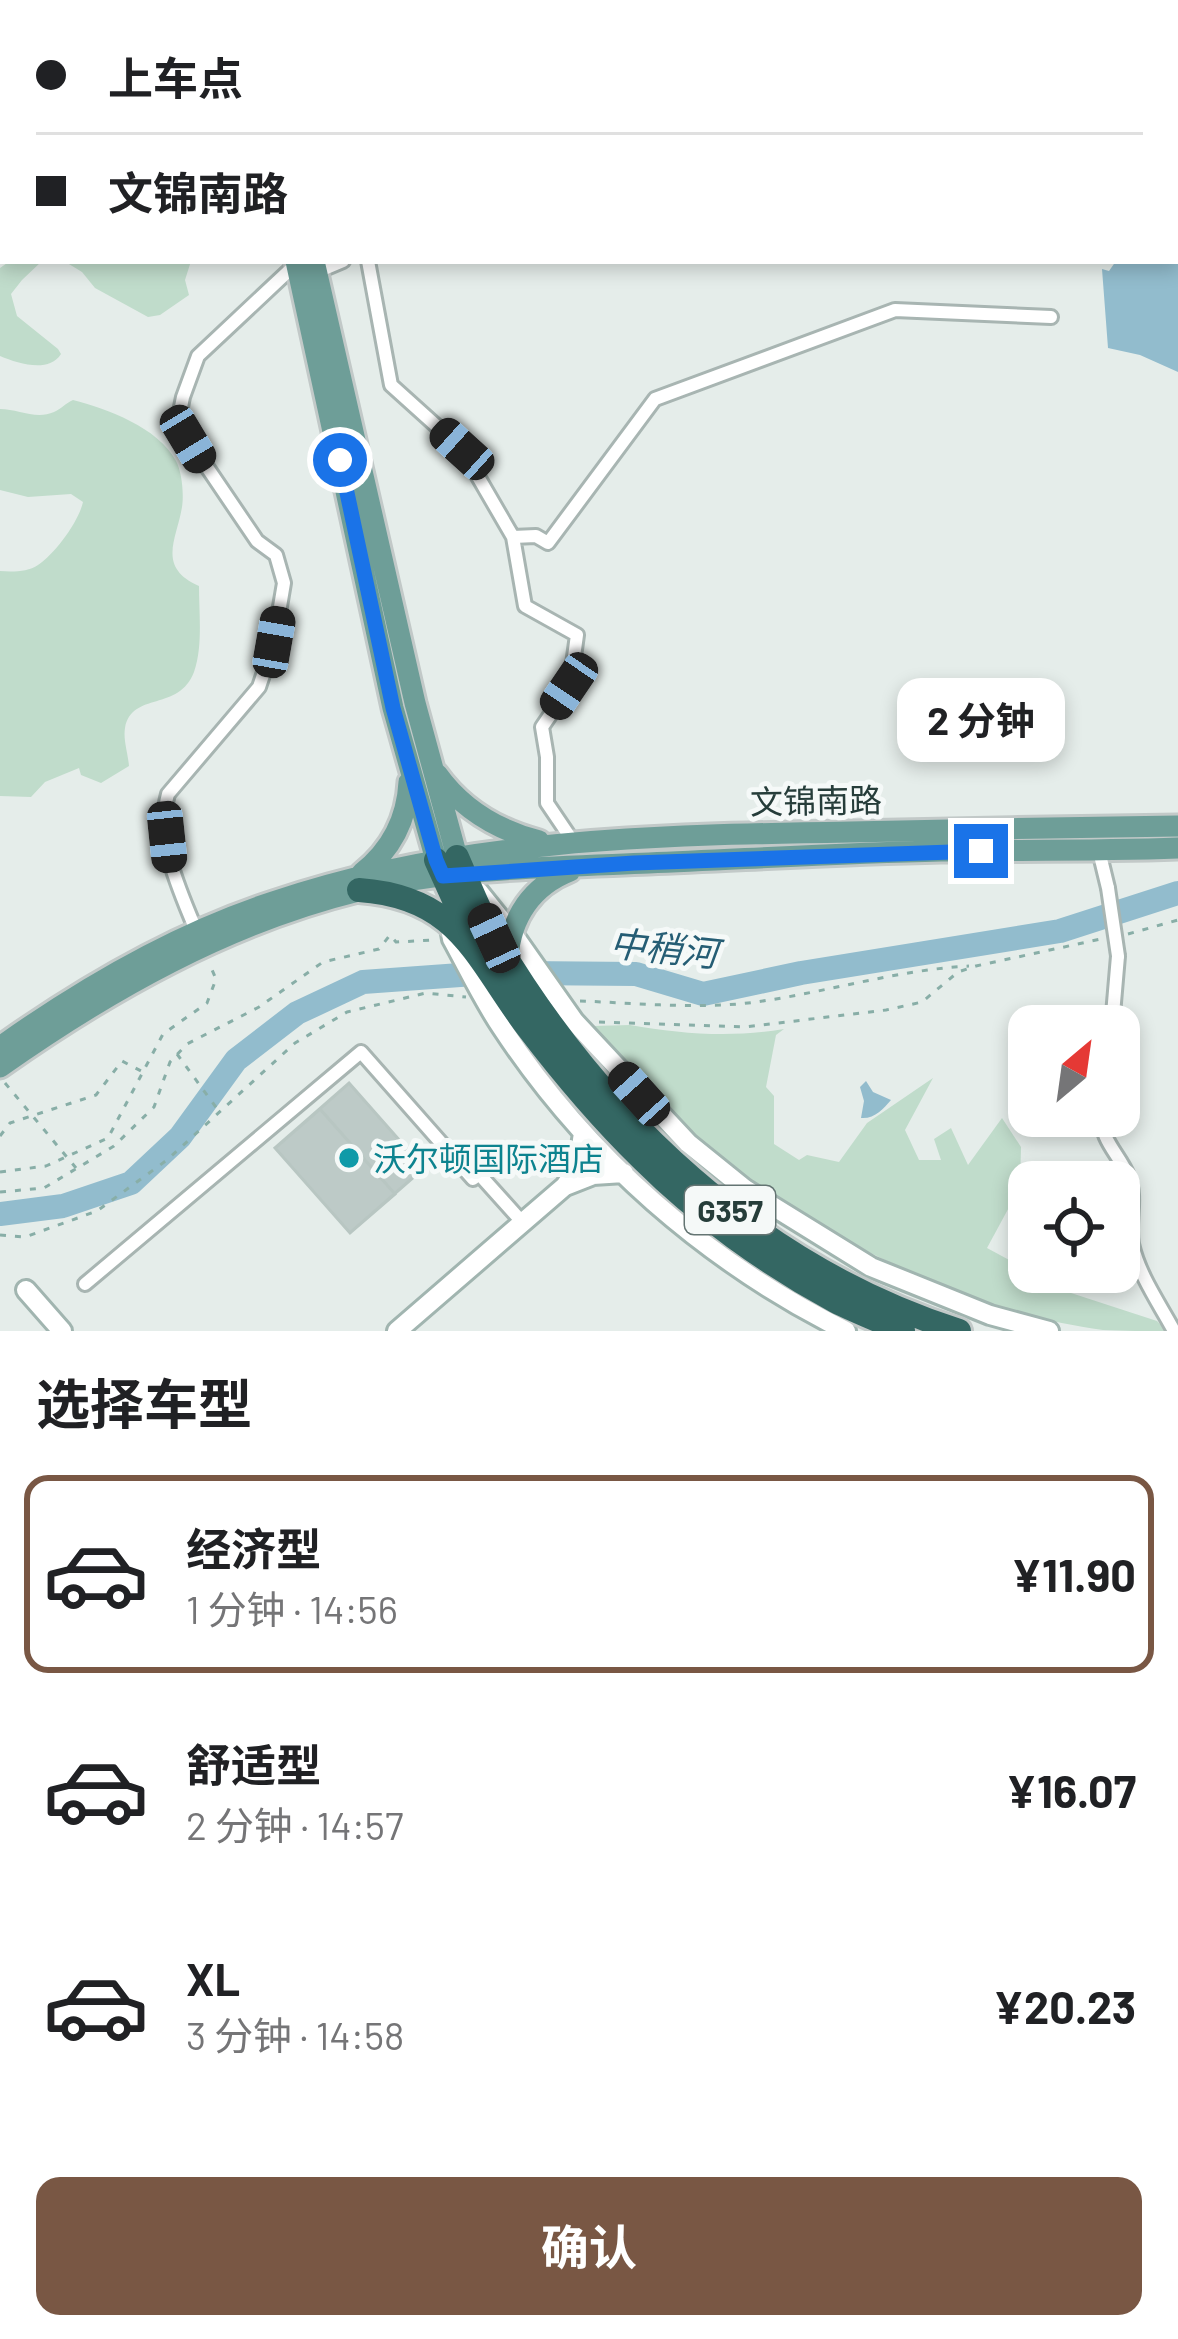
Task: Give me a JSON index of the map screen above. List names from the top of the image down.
{
  "streets": {
    "highway": ["G357"],
    "main road": ["文锦南路"]
  },
  "crossings": [
    ["文锦南路", "G357"]
  ],
  "water": ["中稍河"],
  "places": ["沃尔顿国际酒店"],
  "north": "top right",
  "page": {
    "banner": ["上车点", "文锦南路"],
    "bubble": "2 分钟",
    "heading": "选择车型",
    "list": [
      {
        "name": "经济型",
        "note": "1 分钟 · 14:56",
        "value": "¥11.90"
      },
      {
        "name": "舒适型",
        "note": "2 分钟 · 14:57",
        "value": "¥16.07"
      },
      {
        "name": "XL",
        "note": "3 分钟 · 14:58",
        "value": "¥20.23"
      }
    ],
    "buttons": "确认"
  }
}
